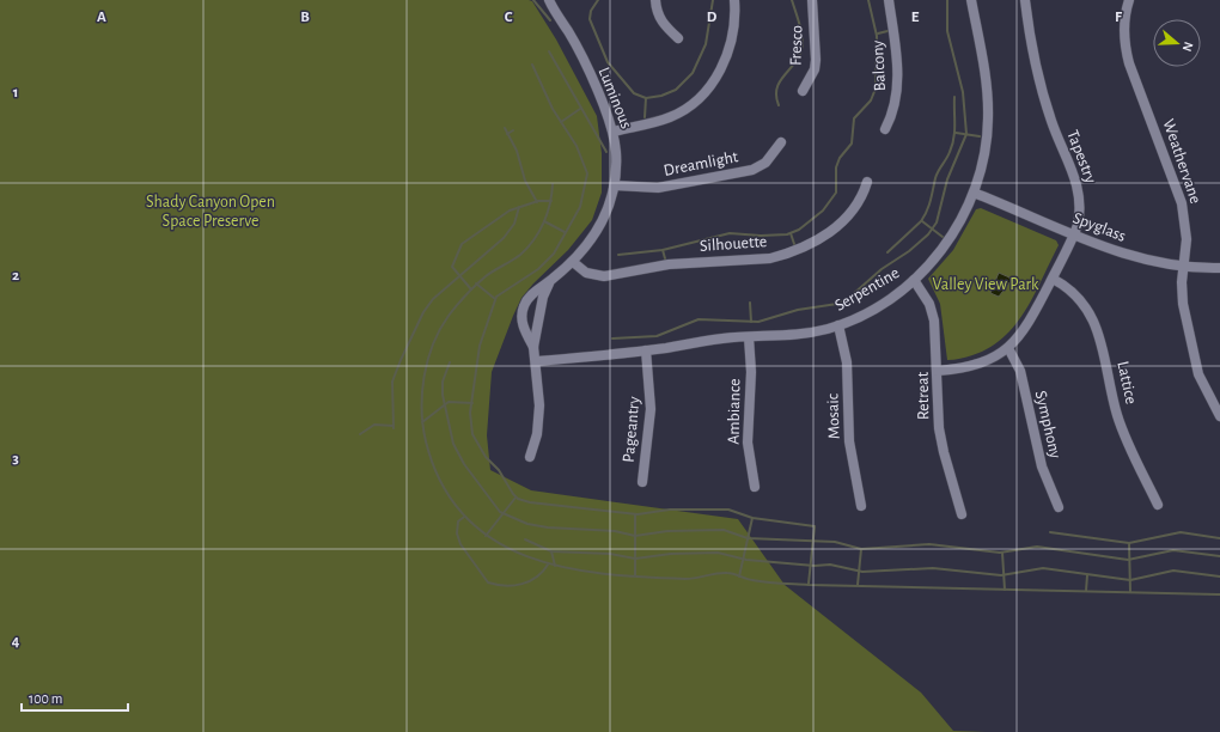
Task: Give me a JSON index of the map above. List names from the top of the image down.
{
  "streets": {
    "street": [
      "Fresco",
      "Balcony",
      "Luminous",
      "Tapestry",
      "Weathervane",
      "Dreamlight",
      "Spyglass",
      "Silhouette",
      "Serpentine",
      "Lattice",
      "Retreat",
      "Ambiance",
      "Mosaic",
      "Symphony",
      "Pageantry"
    ]
  },
  "crossings": [
    ["Luminous", "Dreamlight"],
    ["Luminous", "Silhouette"],
    ["Luminous", "Serpentine"],
    ["Tapestry", "Spyglass"],
    ["Tapestry", "Lattice"],
    ["Tapestry", "Retreat"],
    ["Tapestry", "Symphony"],
    ["Weathervane", "Spyglass"],
    ["Spyglass", "Serpentine"],
    ["Serpentine", "Retreat"],
    ["Serpentine", "Ambiance"],
    ["Serpentine", "Mosaic"],
    ["Serpentine", "Pageantry"]
  ],
  "parks": ["Shady Canyon Open Space Preserve", "Valley View Park"],
  "scale_bar": "100 m",
  "north": "right",
  "grid": {
    "columns": [
      "A",
      "B",
      "C",
      "D",
      "E",
      "F"
    ],
    "rows": [
      "1",
      "2",
      "3",
      "4"
    ]
  }
}
